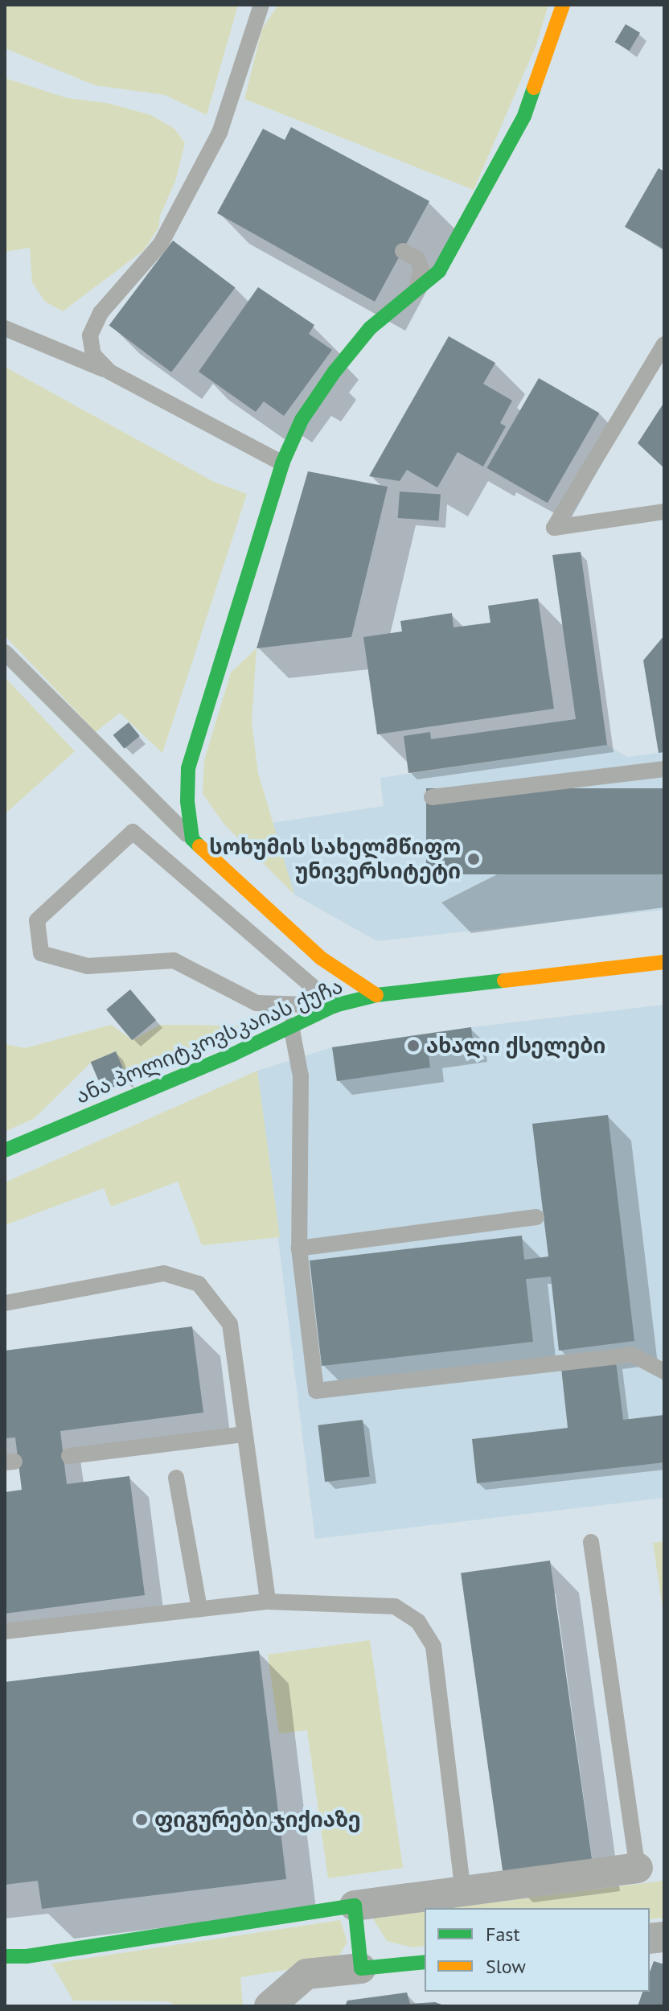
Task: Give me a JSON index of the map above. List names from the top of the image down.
{
  "streets": {
    "street": ["ანა პოლიტკოვსკაიას ქუჩა"]
  },
  "places": ["სოხუმის სახელმწიფო უნივერსიტეტი", "ახალი ქსელები", "ფიგურები ჯიქიაზე"],
  "legend": ["Fast", "Slow"]
}
